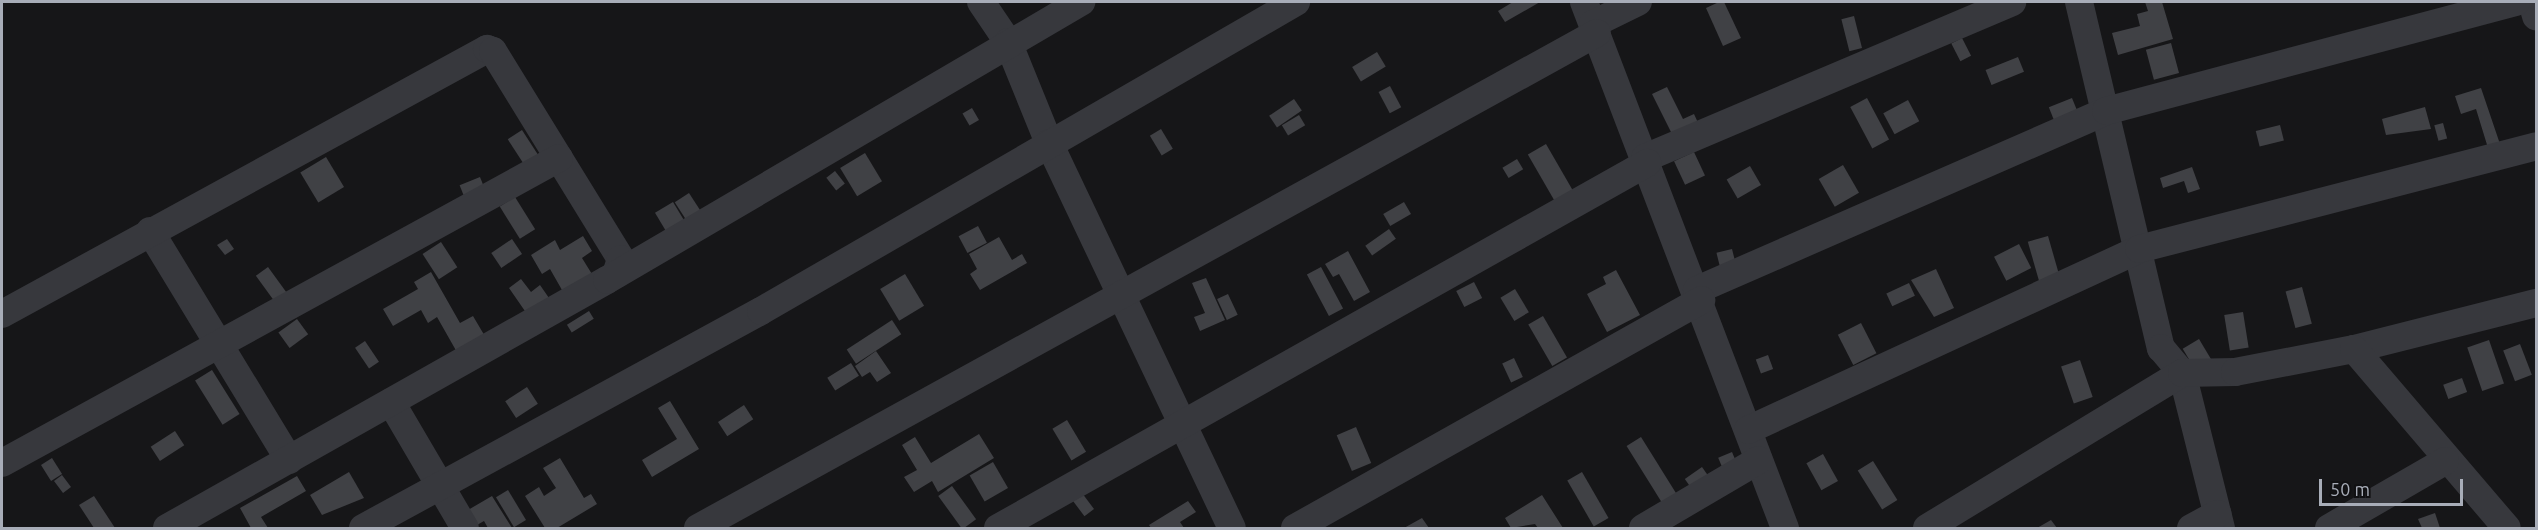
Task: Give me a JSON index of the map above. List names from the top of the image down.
{
  "scale_bar": "50 m"
}
